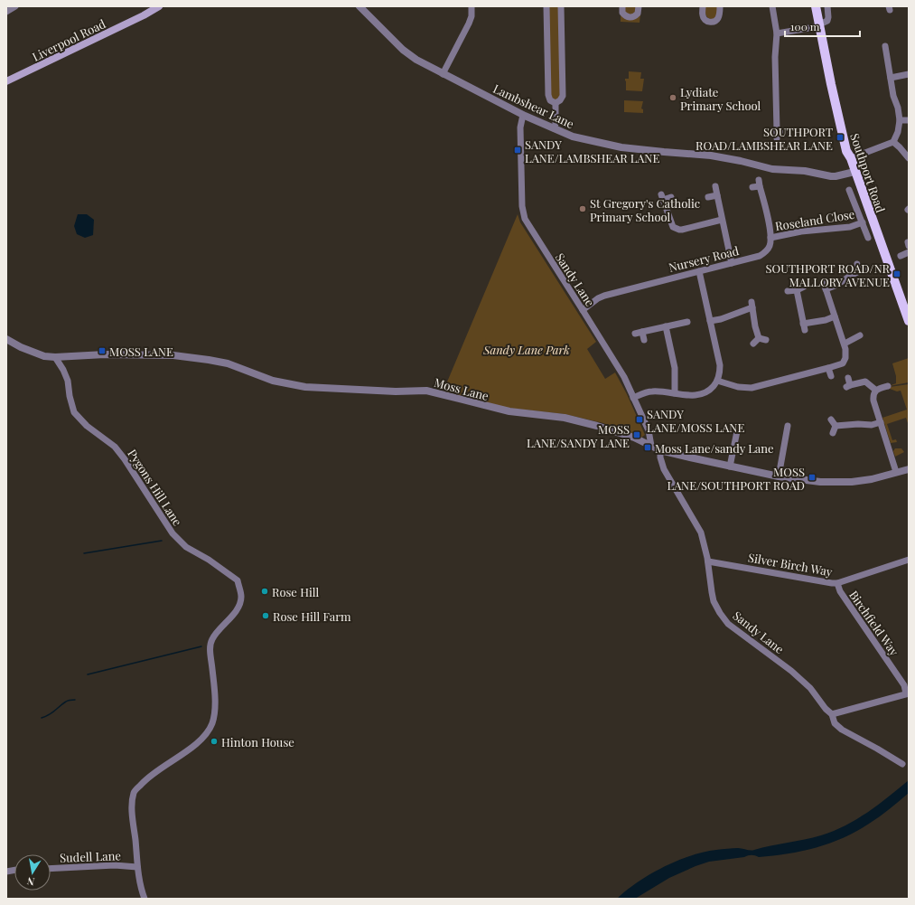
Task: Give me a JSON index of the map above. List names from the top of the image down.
{
  "streets": {
    "main road": ["Liverpool Road", "Southport Road"],
    "street": [
      "Lambshear Lane",
      "Roseland Close",
      "Nursery Road",
      "Sandy Lane",
      "Moss Lane",
      "Pygons Hill Lane",
      "Silver Birch Way",
      "Birchfield Way",
      "Sudell Lane"
    ]
  },
  "crossings": [
    ["Lambshear Lane", "Southport Road"],
    ["Lambshear Lane", "Sandy Lane"],
    ["Roseland Close", "Nursery Road"],
    ["Nursery Road", "Sandy Lane"],
    ["Sandy Lane", "Moss Lane"],
    ["Sandy Lane", "Silver Birch Way"],
    ["Moss Lane", "Pygons Hill Lane"],
    ["Pygons Hill Lane", "Sudell Lane"],
    ["Silver Birch Way", "Birchfield Way"]
  ],
  "parks": ["Sandy Lane Park"],
  "places": {
    "other": [
      "Lydiate Primary School",
      "St Gregory's Catholic Primary School",
      "Rose Hill",
      "Rose Hill Farm",
      "Hinton House"
    ],
    "transit": [
      "SOUTHPORT ROAD/LAMBSHEAR LANE",
      "SANDY LANE/LAMBSHEAR LANE",
      "SOUTHPORT ROAD/NR MALLORY AVENUE",
      "MOSS LANE",
      "SANDY LANE/MOSS LANE",
      "MOSS LANE/SANDY LANE",
      "Moss Lane/sandy Lane",
      "MOSS LANE/SOUTHPORT ROAD"
    ]
  },
  "scale_bar": "100 m",
  "north": "bottom"
}
